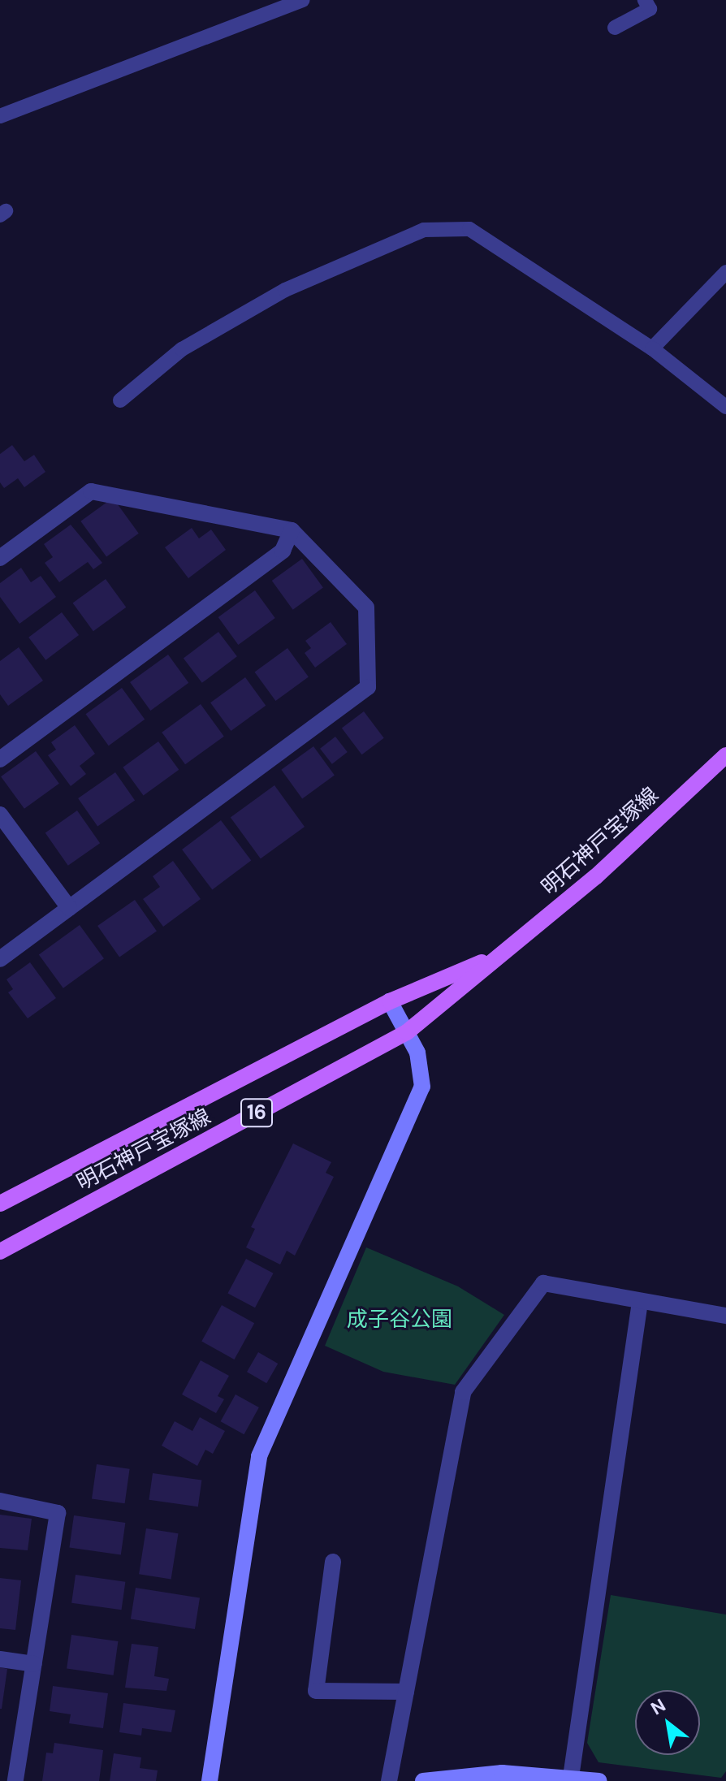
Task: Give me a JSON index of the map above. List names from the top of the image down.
{
  "streets": {
    "main road": ["明石神戸宝塚線", "16"]
  },
  "parks": ["成子谷公園"],
  "north": "top left"
}
